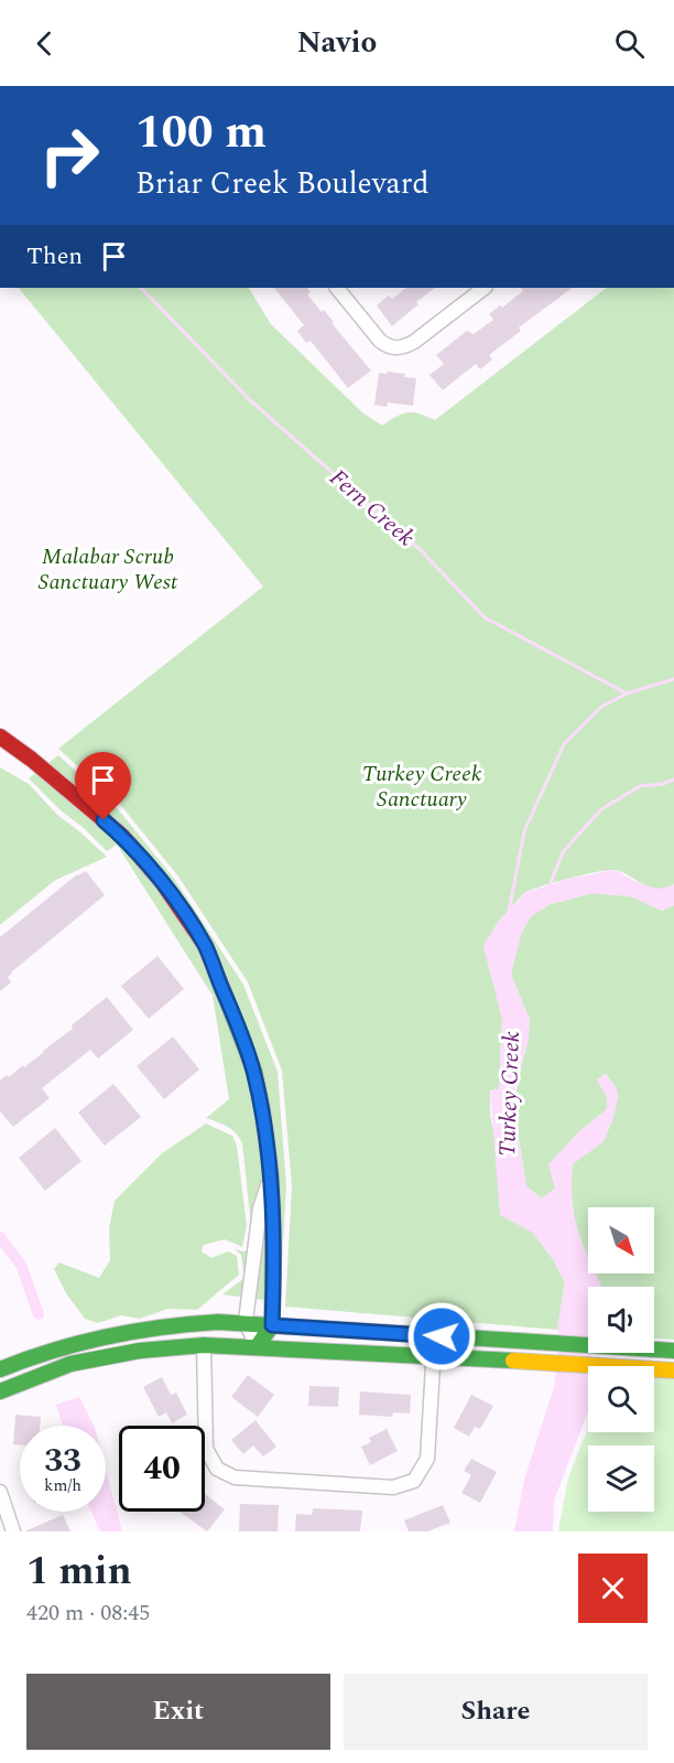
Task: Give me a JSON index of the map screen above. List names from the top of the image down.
{
  "water": ["Fern Creek", "Turkey Creek"],
  "parks": ["Malabar Scrub Sanctuary West", "Turkey Creek Sanctuary"],
  "north": "bottom right",
  "page": {
    "header": "Navio",
    "turn": ["100 m", "Briar Creek Boulevard"],
    "then": "Then",
    "speed": "33 km/h",
    "limit": "40",
    "heading": ["1 min", "420 m · 08:45"],
    "buttons": ["Exit", "Share"]
  }
}
